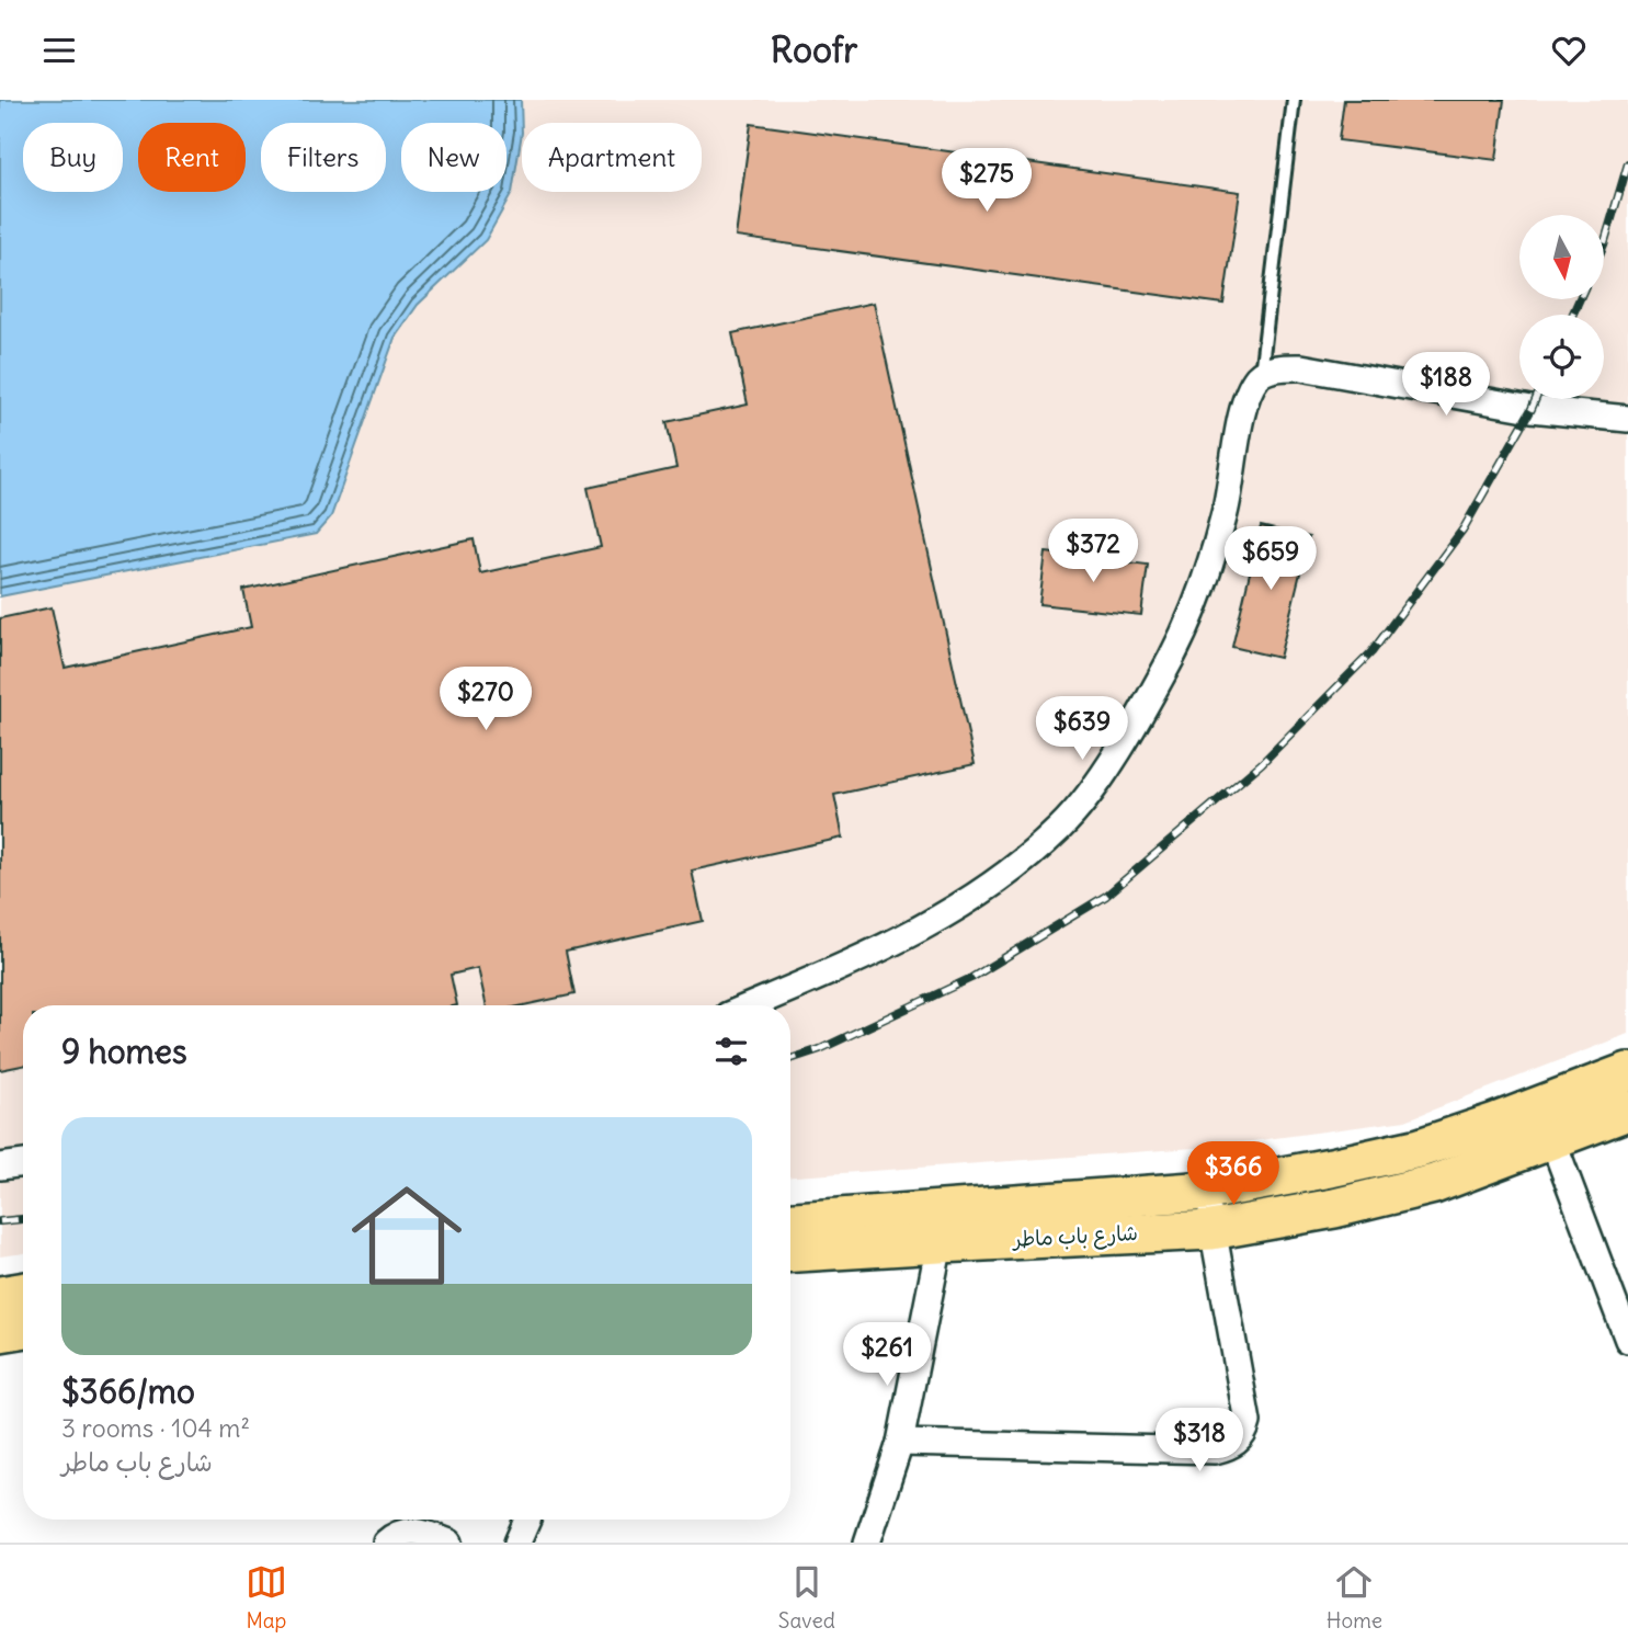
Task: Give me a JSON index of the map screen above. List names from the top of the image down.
{
  "streets": {
    "main road": ["شارع باب ماطر"]
  },
  "north": "bottom",
  "page": {
    "header": "Roofr",
    "chip": [
      "Buy",
      "Rent",
      "Filters",
      "New",
      "Apartment"
    ],
    "price": [
      "$275",
      "$188",
      "$372",
      "$659",
      "$270",
      "$639",
      "$366",
      "$261",
      "$318"
    ],
    "heading": "9 homes",
    "list": [
      {
        "name": "$366/mo",
        "note": "3 rooms · 104 m² · شارع باب ماطر"
      }
    ],
    "tabs": ["Map", "Saved", "Home"]
  }
}
